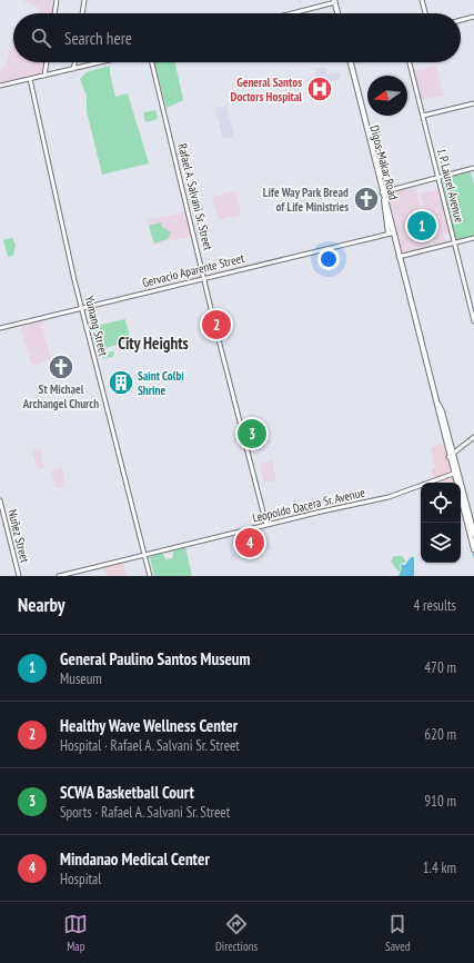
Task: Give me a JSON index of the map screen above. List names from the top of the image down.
{
  "streets": {
    "main road": [
      "Digos-Makar Road",
      "J. P. Laurel Avenue",
      "Rafael A. Salvani Sr. Street",
      "Gervacio Aparente Street",
      "Yumang Street",
      "Leopoldo Dacera Sr. Avenue",
      "Nuñez Street"
    ]
  },
  "crossings": [
    ["Digos-Makar Road", "Gervacio Aparente Street"],
    ["Digos-Makar Road", "Leopoldo Dacera Sr. Avenue"],
    ["Rafael A. Salvani Sr. Street", "Gervacio Aparente Street"],
    ["Rafael A. Salvani Sr. Street", "Leopoldo Dacera Sr. Avenue"],
    ["Gervacio Aparente Street", "Yumang Street"],
    ["Yumang Street", "Leopoldo Dacera Sr. Avenue"]
  ],
  "districts": ["City Heights"],
  "places": {
    "hospital": ["General Santos Doctors Hospital"],
    "church": ["Life Way Park Bread of Life Ministries", "St Michael Archangel Church"],
    "building": ["Saint Colbi Shrine"]
  },
  "north": "left",
  "page": {
    "search": "Search here",
    "pins": [
      "1",
      "2",
      "3",
      "4"
    ],
    "heading": ["Nearby", "4 results"],
    "list": [
      {
        "mark": "1",
        "name": "General Paulino Santos Museum",
        "note": "Museum",
        "value": "470 m"
      },
      {
        "mark": "2",
        "name": "Healthy Wave Wellness Center",
        "note": "Hospital · Rafael A. Salvani Sr. Street",
        "value": "620 m"
      },
      {
        "mark": "3",
        "name": "SCWA Basketball Court",
        "note": "Sports · Rafael A. Salvani Sr. Street",
        "value": "910 m"
      },
      {
        "mark": "4",
        "name": "Mindanao Medical Center",
        "note": "Hospital",
        "value": "1.4 km"
      }
    ],
    "nav": ["Map", "Directions", "Saved"]
  }
}
